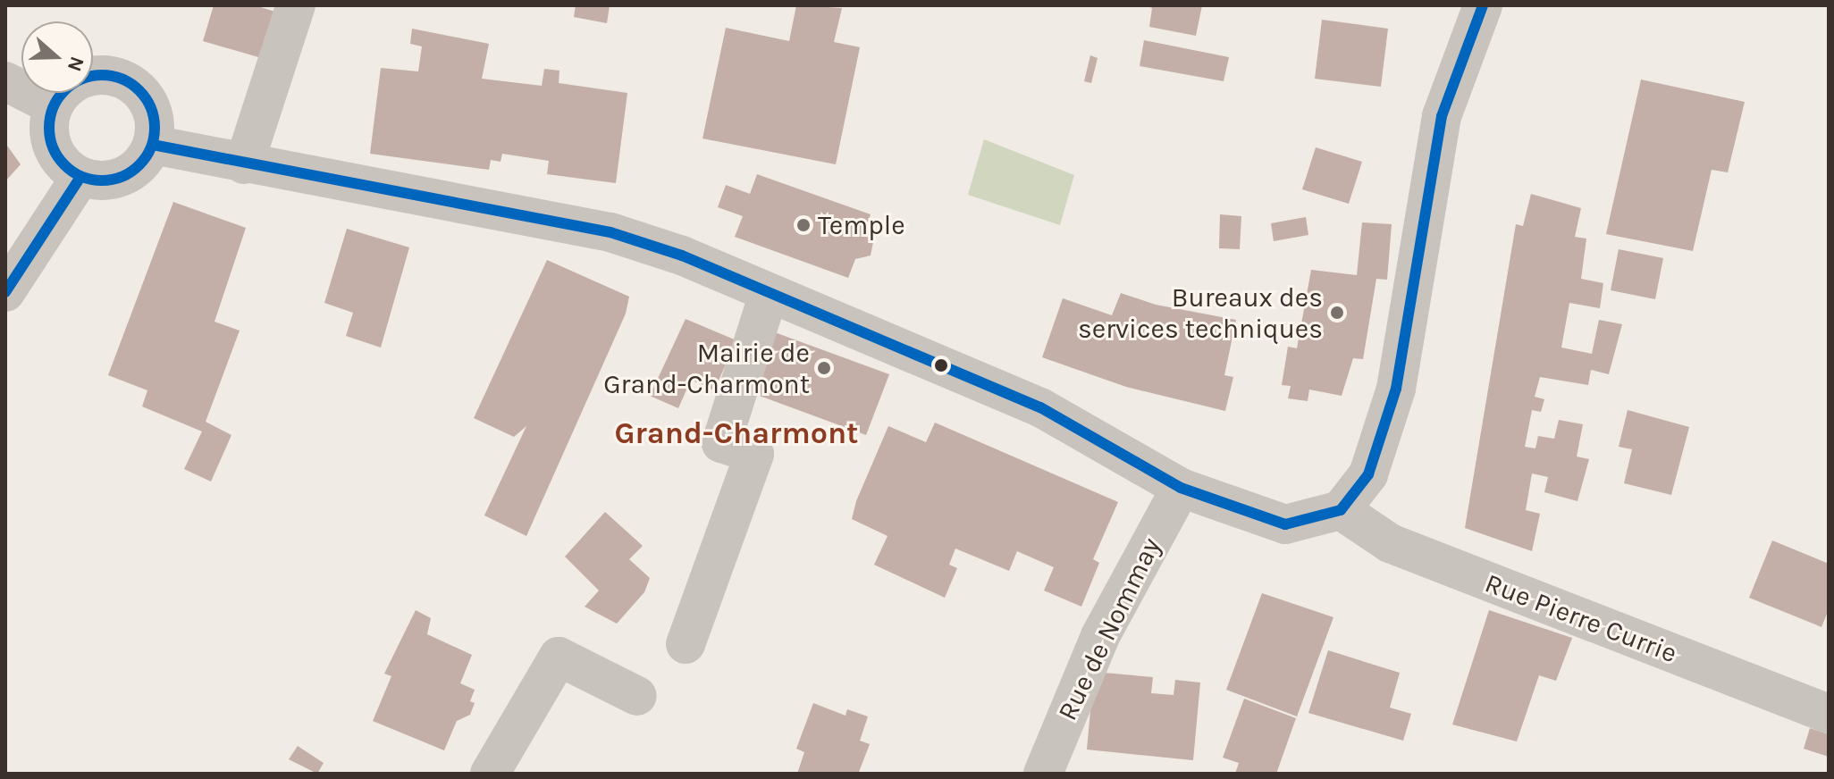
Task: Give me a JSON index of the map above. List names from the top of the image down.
{
  "streets": {
    "street": ["Rue Pierre Currie", "Rue de Nommay"]
  },
  "districts": ["Grand-Charmont"],
  "places": ["Temple", "Bureaux des services techniques", "Mairie de Grand-Charmont"],
  "north": "right"
}
